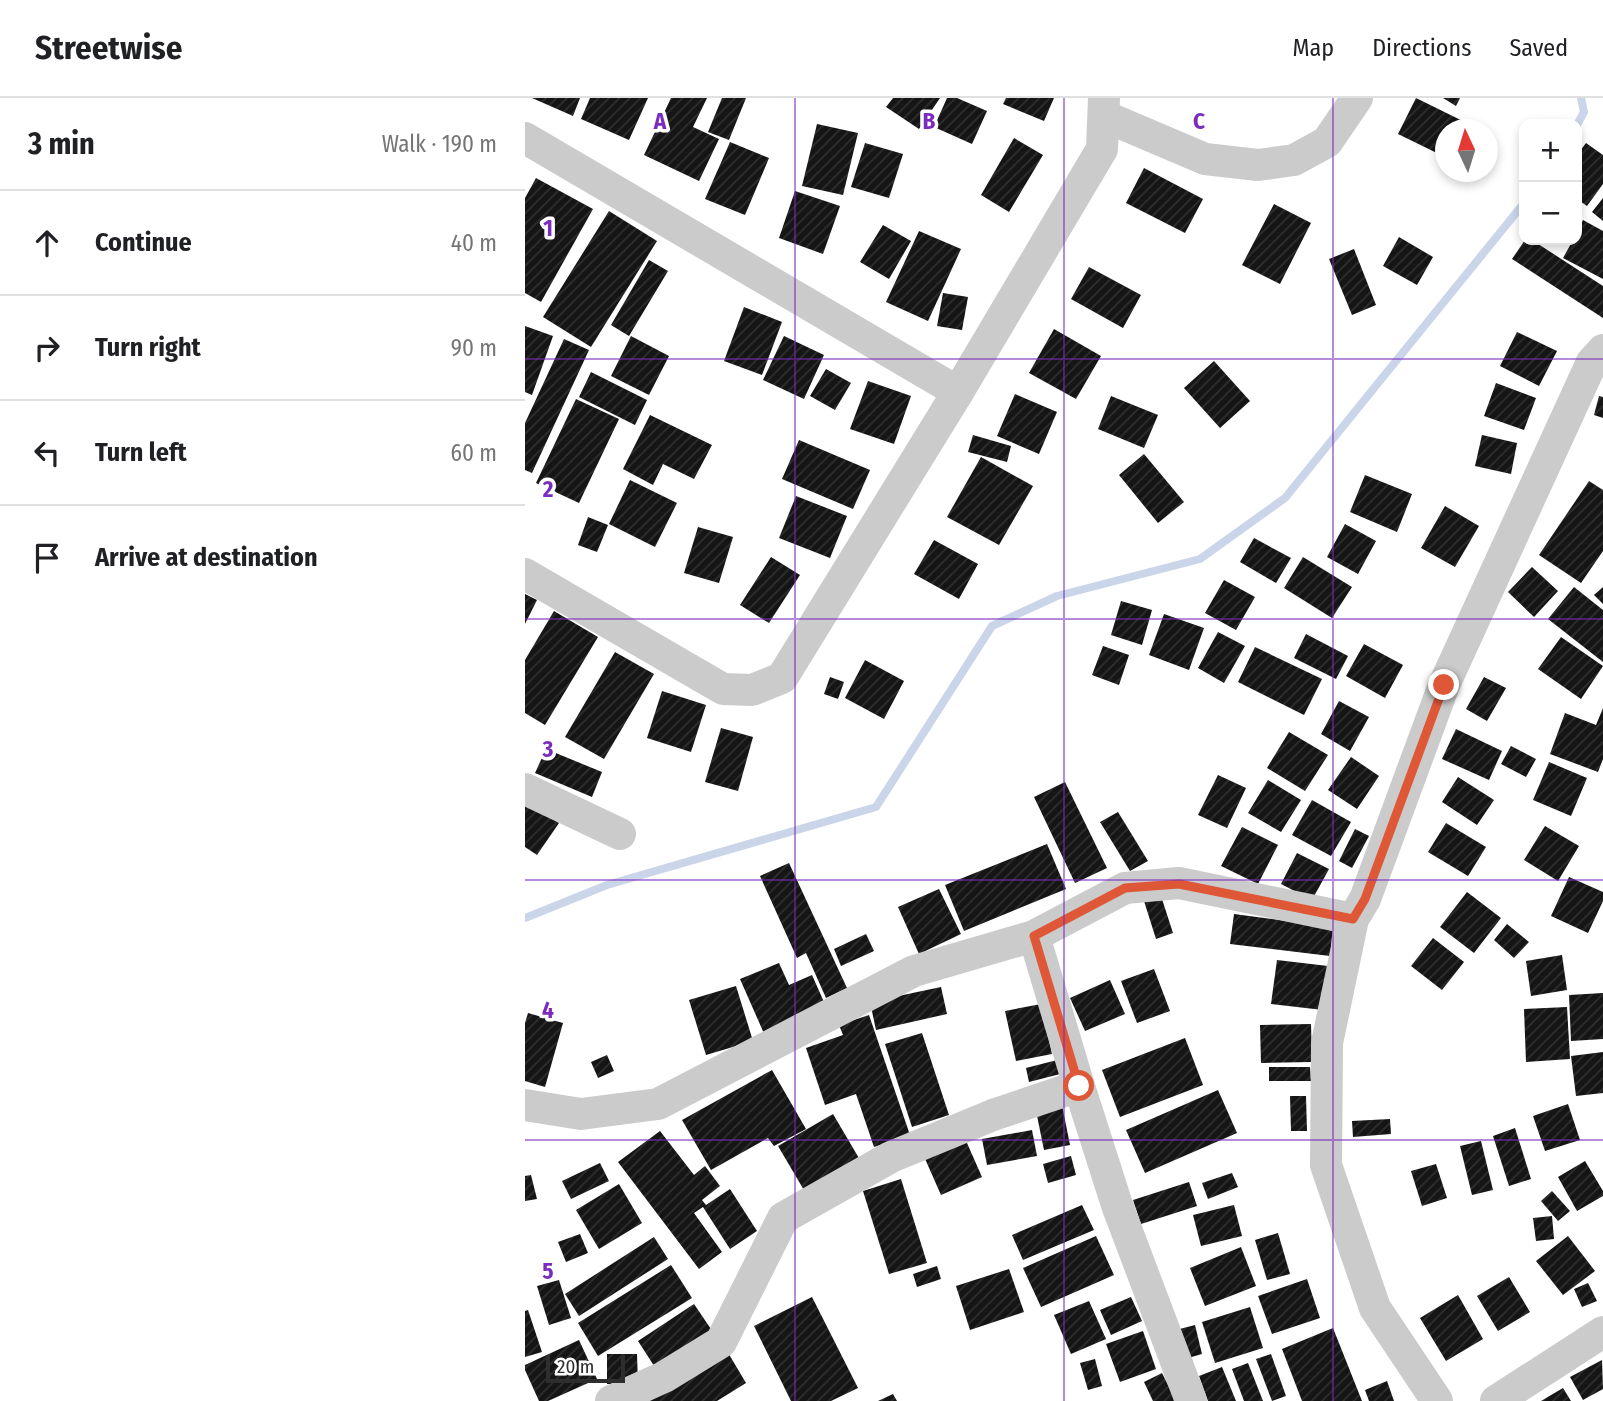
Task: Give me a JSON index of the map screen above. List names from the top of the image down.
{
  "scale_bar": "20 m",
  "north": "top",
  "page": {
    "header": "Streetwise",
    "nav": ["Map", "Directions", "Saved"],
    "heading": ["3 min", "Walk · 190 m"],
    "map_buttons": ["+", "−"],
    "list": [
      ["Continue", "40 m"],
      ["Turn right", "90 m"],
      ["Turn left", "60 m"],
      "Arrive at destination"
    ],
    "scale": "20 m"
  },
  "grid": {
    "columns": ["A", "B", "C"],
    "rows": [
      "1",
      "2",
      "3",
      "4",
      "5"
    ]
  }
}
